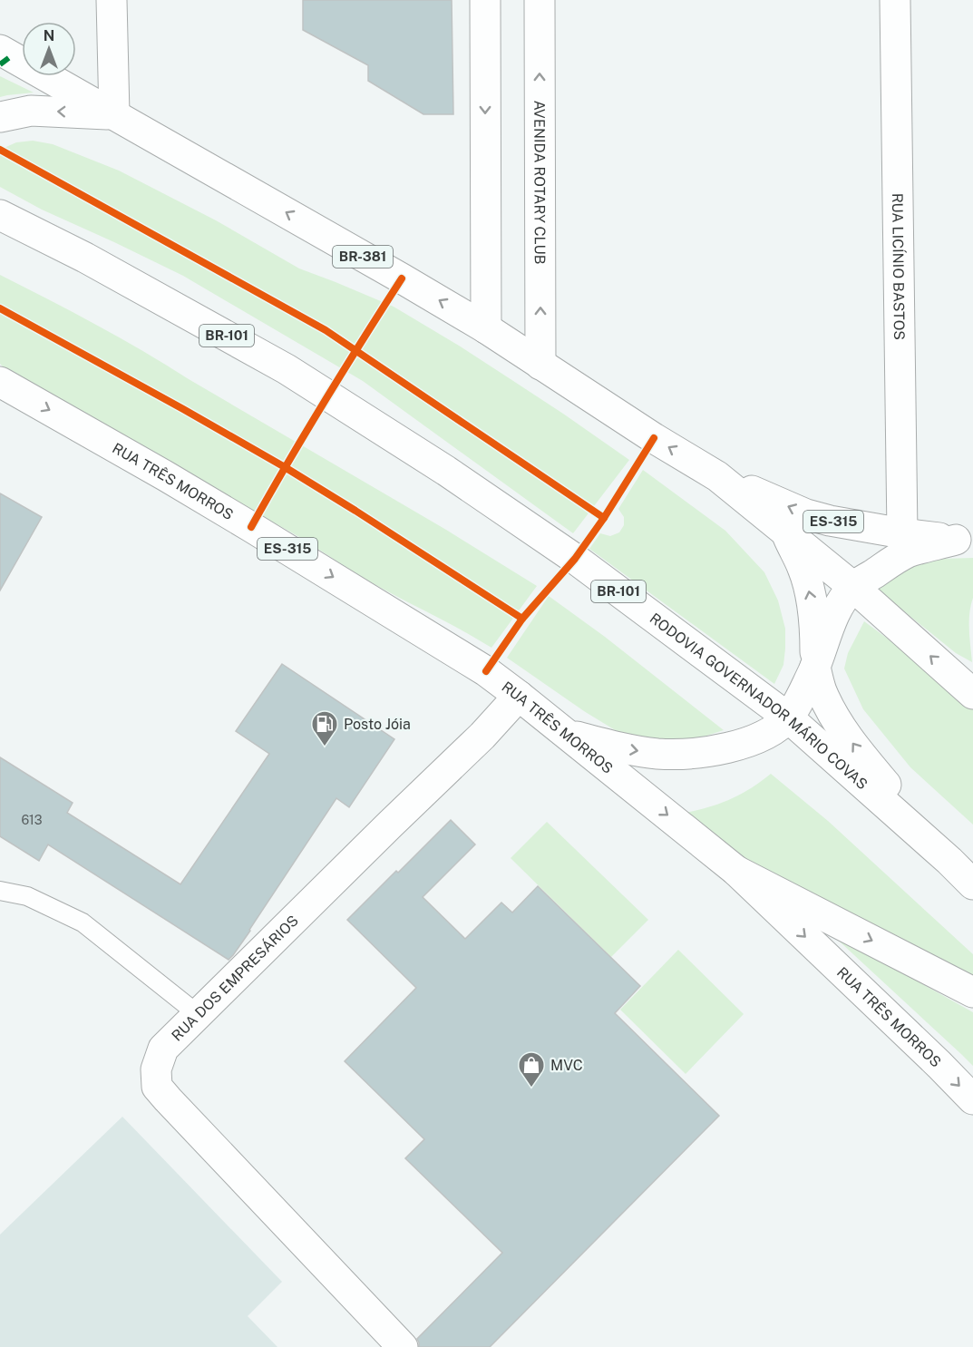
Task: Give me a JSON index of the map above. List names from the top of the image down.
{
  "streets": {
    "main road": [
      "AVENIDA ROTARY CLUB",
      "BR-381",
      "RUA LICÍNIO BASTOS",
      "BR-101",
      "RUA TRÊS MORROS",
      "ES-315",
      "RODOVIA GOVERNADOR MÁRIO COVAS",
      "RUA DOS EMPRESÁRIOS"
    ]
  },
  "crossings": [
    ["AVENIDA ROTARY CLUB", "BR-381"],
    ["BR-381", "ES-315"],
    ["RUA LICÍNIO BASTOS", "ES-315"],
    ["RUA TRÊS MORROS", "RUA DOS EMPRESÁRIOS"]
  ],
  "places": {
    "fuel station": ["Posto Jóia"],
    "shop": ["MVC"]
  },
  "house_numbers": ["613"],
  "north": "top"
}
